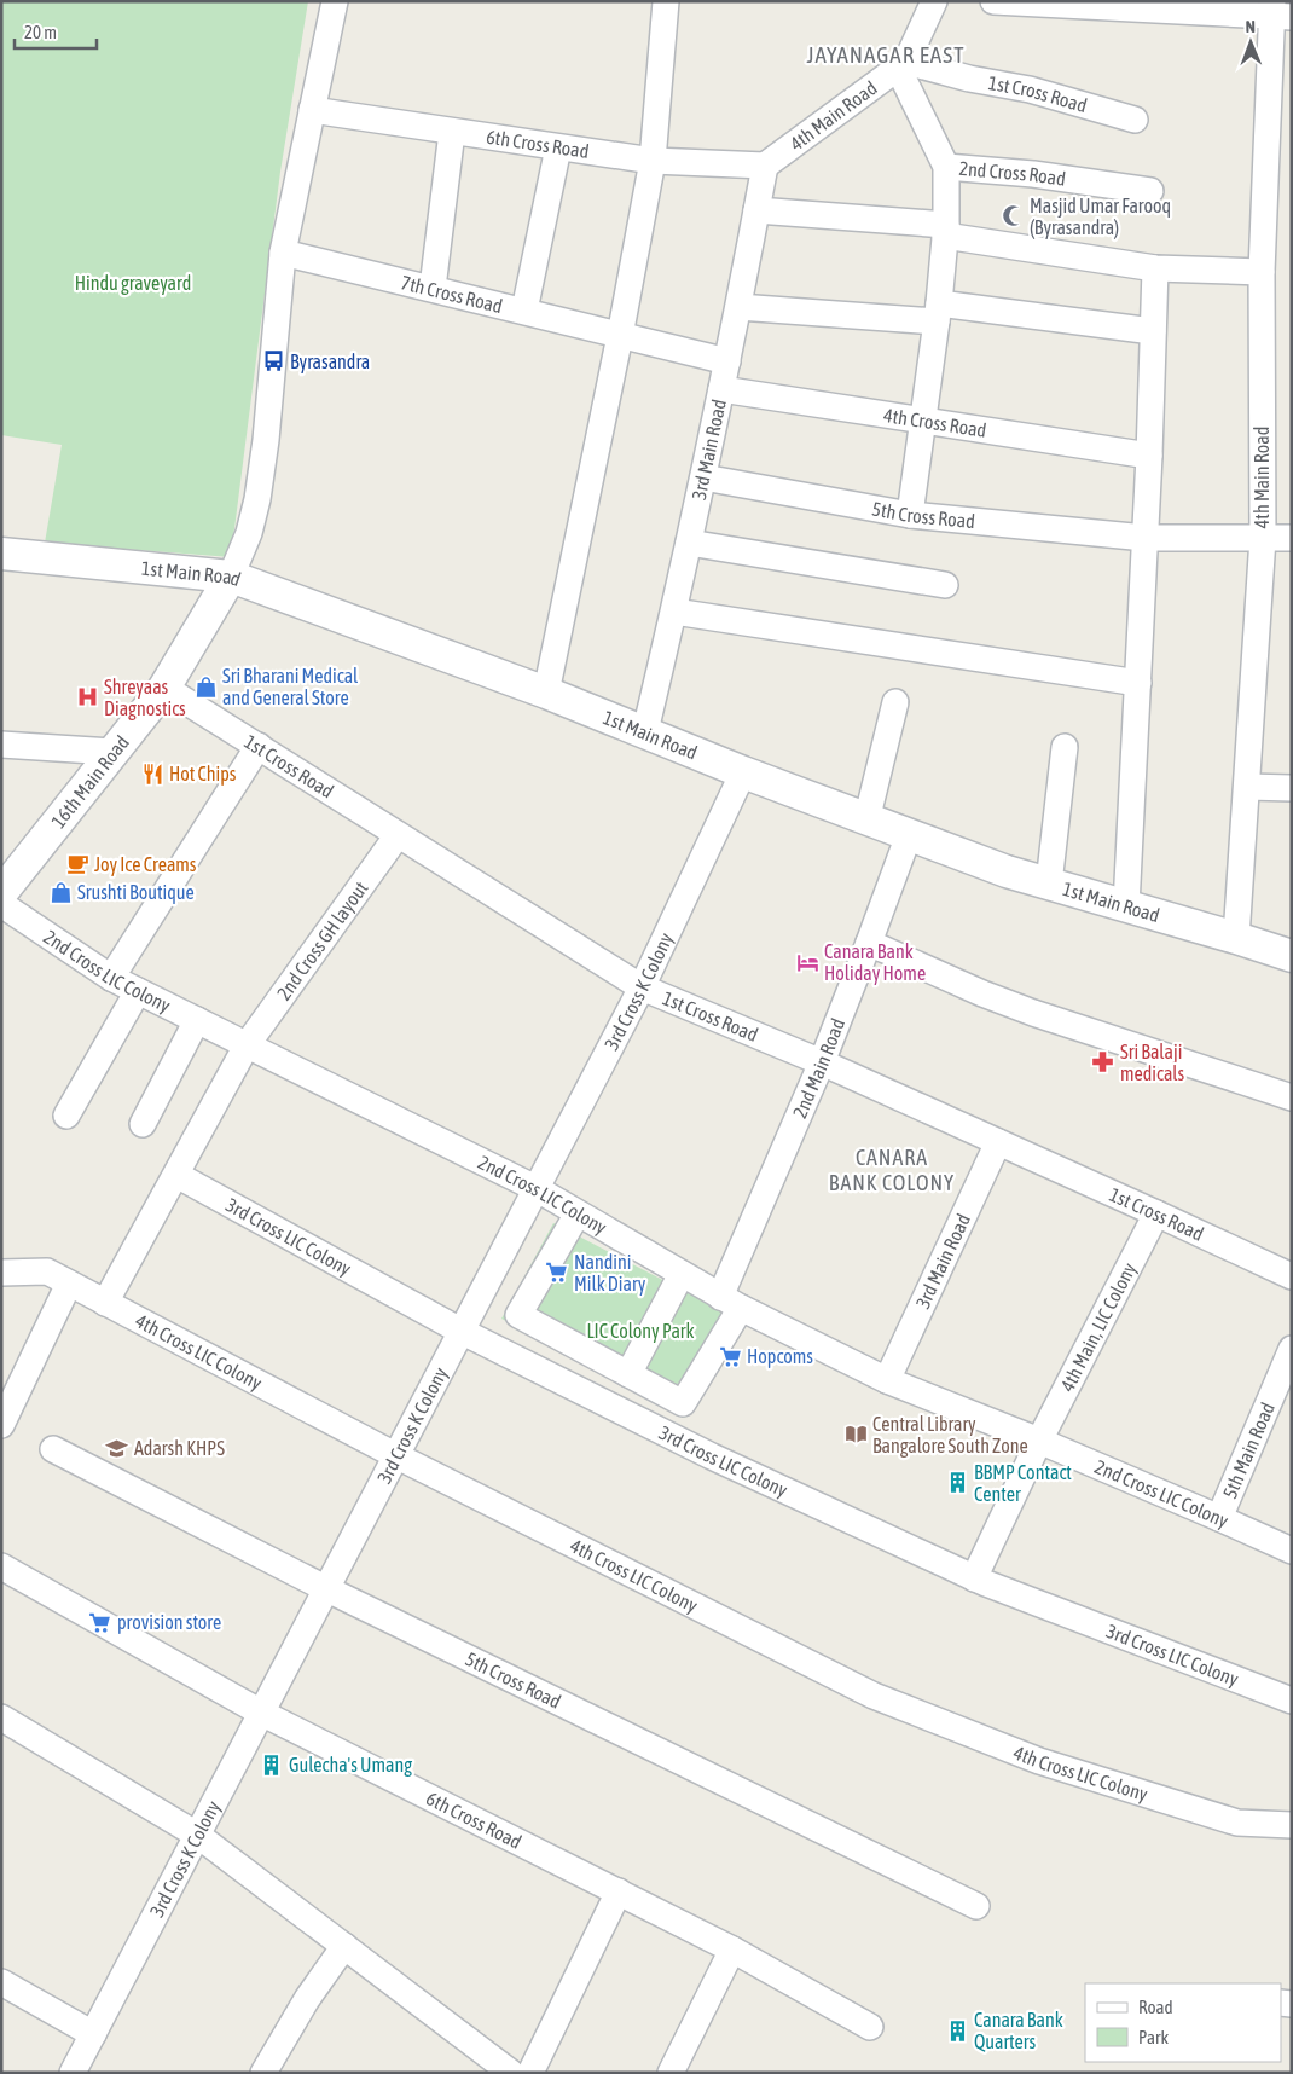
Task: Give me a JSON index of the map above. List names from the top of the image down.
{
  "streets": {
    "street": [
      "1st Cross Road",
      "4th Main Road",
      "6th Cross Road",
      "2nd Cross Road",
      "7th Cross Road",
      "4th Cross Road",
      "3rd Main Road",
      "5th Cross Road",
      "1st Main Road",
      "16th Main Road",
      "2nd Cross GH layout",
      "2nd Cross LIC Colony",
      "3rd Cross K Colony",
      "2nd Main Road",
      "3rd Cross LIC Colony",
      "4th Main, LIC Colony",
      "4th Cross LIC Colony",
      "5th Main Road"
    ]
  },
  "crossings": [
    ["1st Cross Road", "4th Main Road"],
    ["1st Cross Road", "3rd Main Road"],
    ["1st Cross Road", "16th Main Road"],
    ["1st Cross Road", "2nd Cross GH layout"],
    ["1st Cross Road", "3rd Cross K Colony"],
    ["1st Cross Road", "2nd Main Road"],
    ["1st Cross Road", "4th Main, LIC Colony"],
    ["4th Main Road", "6th Cross Road"],
    ["4th Main Road", "3rd Main Road"],
    ["4th Main Road", "5th Cross Road"],
    ["4th Main Road", "1st Main Road"],
    ["6th Cross Road", "3rd Main Road"],
    ["6th Cross Road", "3rd Cross K Colony"],
    ["7th Cross Road", "3rd Main Road"],
    ["4th Cross Road", "3rd Main Road"],
    ["3rd Main Road", "5th Cross Road"],
    ["3rd Main Road", "1st Main Road"],
    ["3rd Main Road", "2nd Cross LIC Colony"],
    ["5th Cross Road", "3rd Cross K Colony"],
    ["1st Main Road", "16th Main Road"],
    ["1st Main Road", "3rd Cross K Colony"],
    ["1st Main Road", "2nd Main Road"],
    ["2nd Cross GH layout", "2nd Cross LIC Colony"],
    ["2nd Cross GH layout", "3rd Cross LIC Colony"],
    ["2nd Cross GH layout", "4th Cross LIC Colony"],
    ["2nd Cross LIC Colony", "3rd Cross K Colony"],
    ["2nd Cross LIC Colony", "2nd Main Road"],
    ["2nd Cross LIC Colony", "4th Main, LIC Colony"],
    ["2nd Cross LIC Colony", "5th Main Road"],
    ["3rd Cross K Colony", "3rd Cross LIC Colony"],
    ["3rd Cross K Colony", "4th Cross LIC Colony"],
    ["3rd Cross LIC Colony", "4th Main, LIC Colony"]
  ],
  "districts": ["JAYANAGAR EAST", "CANARA BANK COLONY"],
  "parks": ["Hindu graveyard", "LIC Colony Park"],
  "places": {
    "mosque": ["Masjid Umar Farooq (Byrasandra)"],
    "bus stop": ["Byrasandra"],
    "shop": ["Sri Bharani Medical and General Store", "Srushti Boutique"],
    "hospital": ["Shreyaas Diagnostics"],
    "restaurant": ["Hot Chips"],
    "cafe": ["Joy Ice Creams"],
    "hotel": ["Canara Bank Holiday Home"],
    "pharmacy": ["Sri Balaji medicals"],
    "supermarket": ["Nandini Milk Diary", "Hopcoms", "provision store"],
    "library": ["Central Library Bangalore South Zone"],
    "school or university": ["Adarsh KHPS"],
    "building": ["BBMP Contact Center", "Gulecha's Umang", "Canara Bank Quarters"]
  },
  "legend": ["Road", "Park"],
  "scale_bar": "20 m",
  "north": "top"
}
